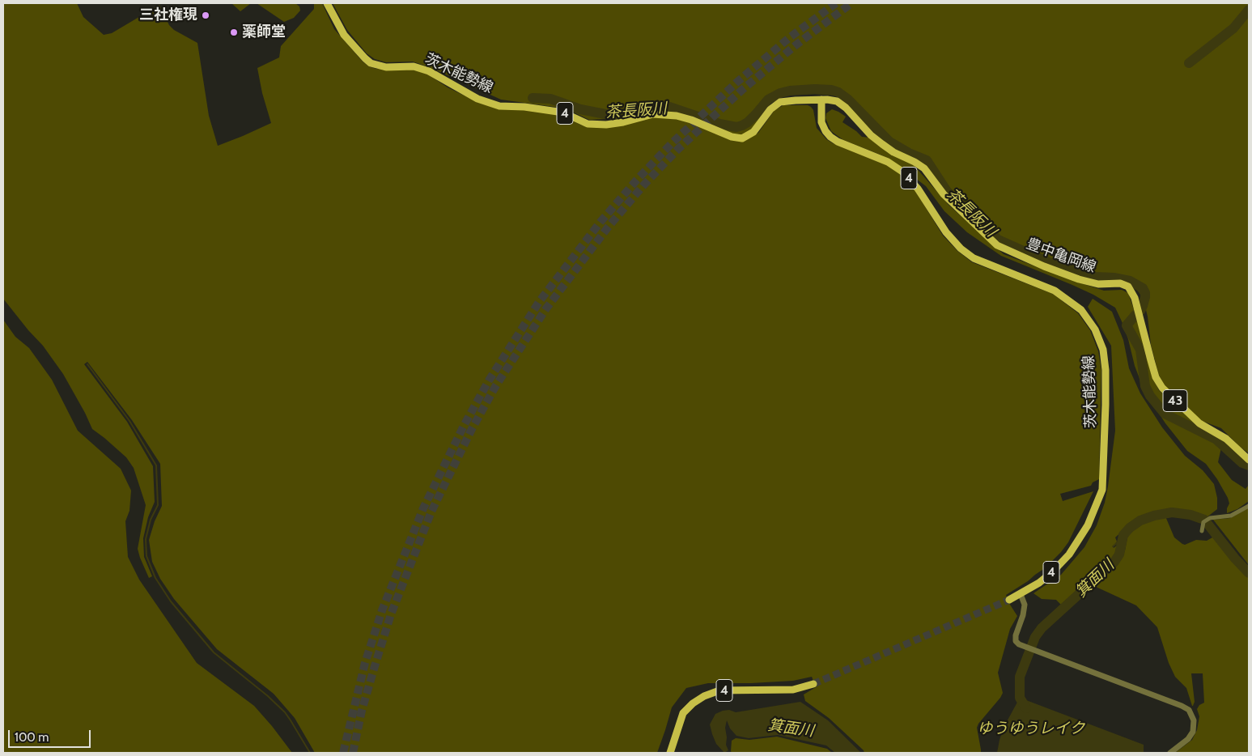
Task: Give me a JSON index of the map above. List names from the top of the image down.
{
  "streets": {
    "main road": [
      "茨木能勢線",
      "4",
      "豊中亀岡線",
      "43"
    ]
  },
  "crossings": [
    ["茨木能勢線", "豊中亀岡線"]
  ],
  "water": ["茶長阪川", "箕面川", "ゆうゆうレイク"],
  "places": ["三社権現", "薬師堂"],
  "scale_bar": "100 m"
}
